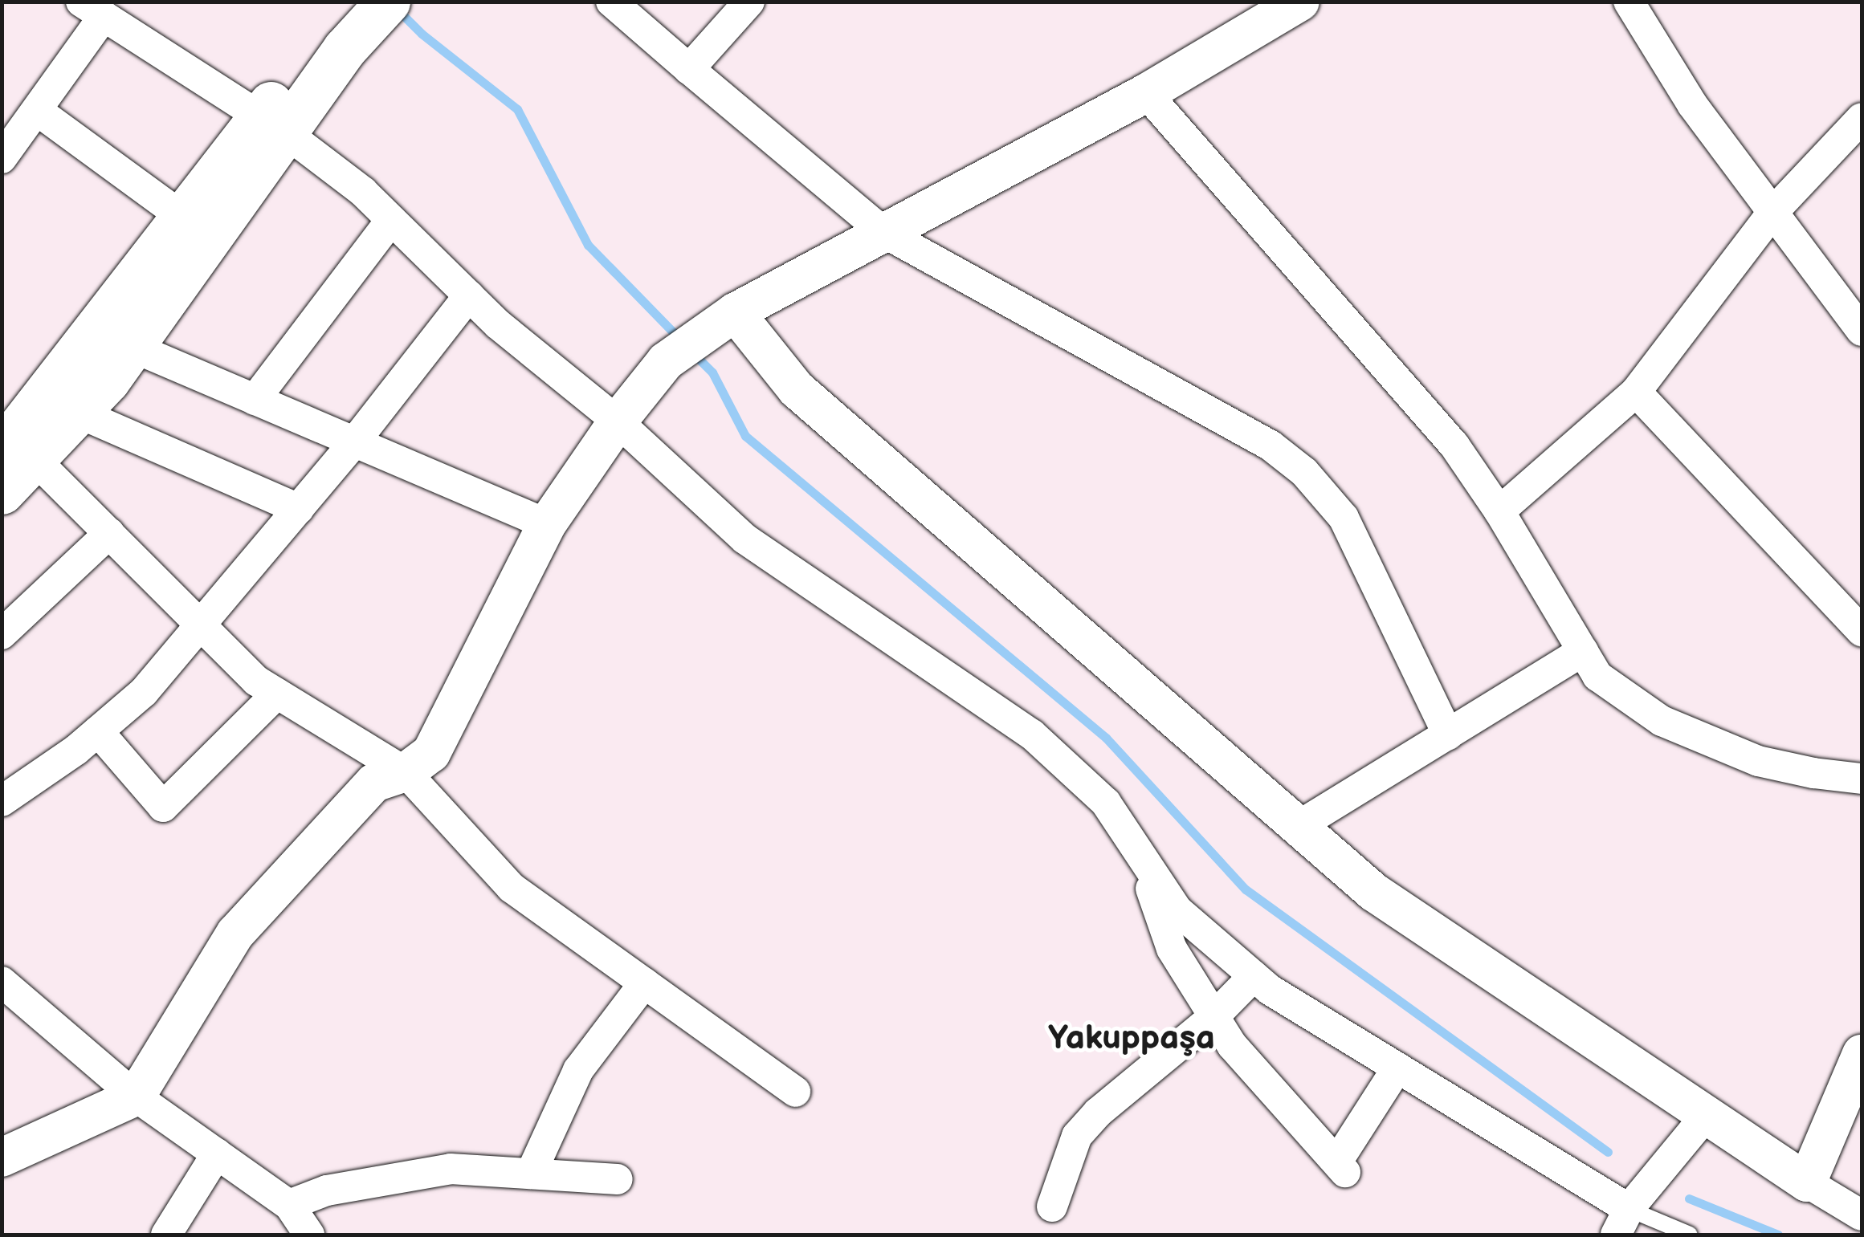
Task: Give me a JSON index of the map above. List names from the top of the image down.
{
  "districts": ["Yakuppaşa"]
}
